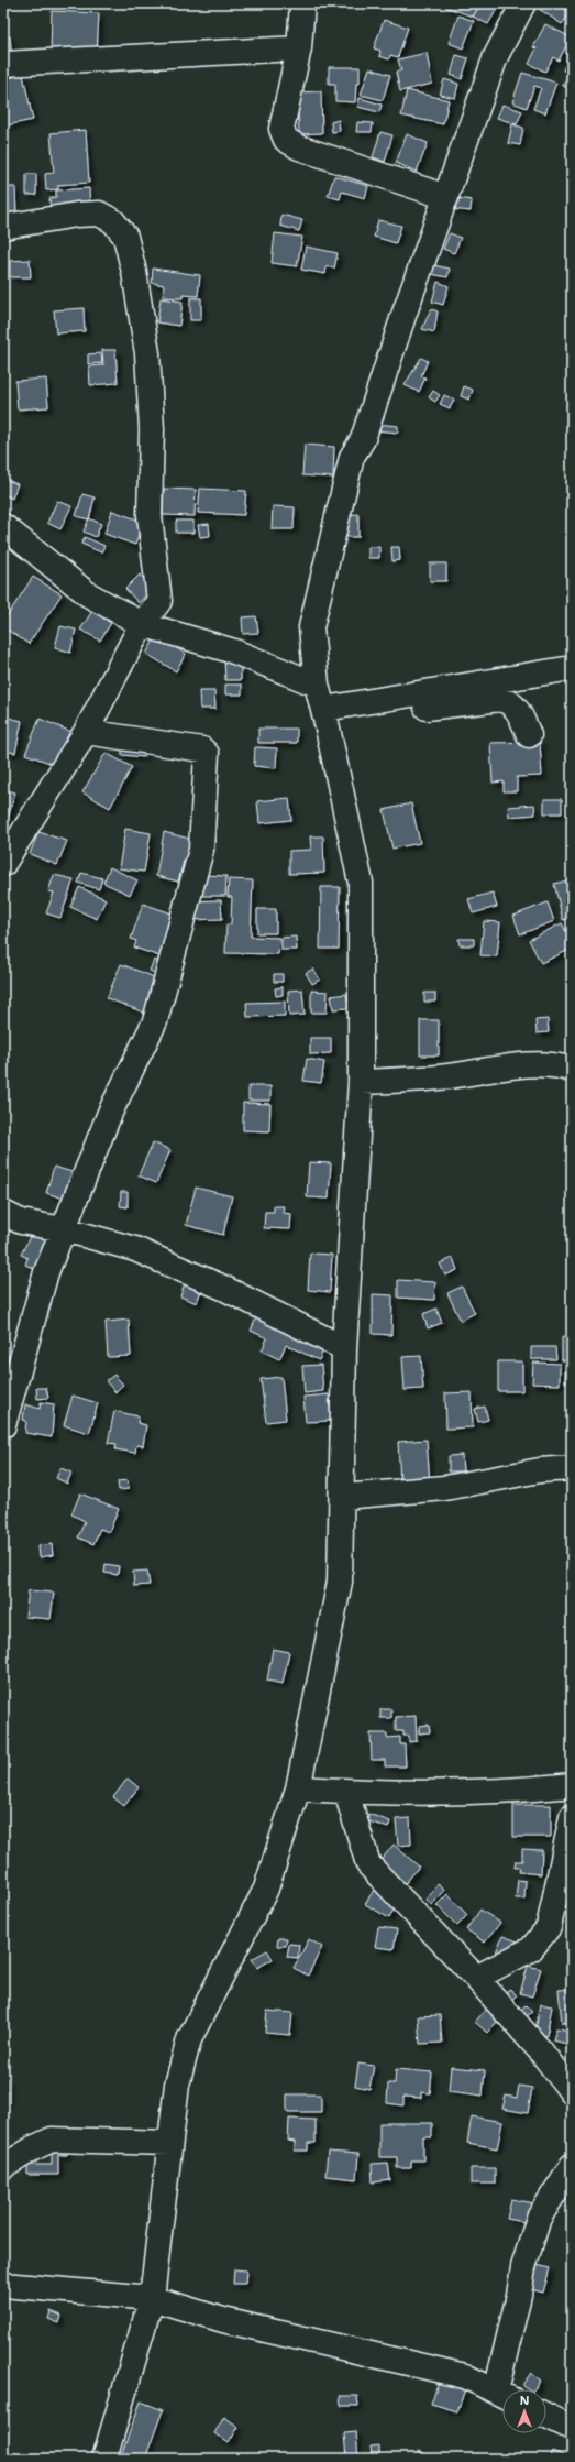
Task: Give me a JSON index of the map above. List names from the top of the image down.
{
  "north": "top"
}
